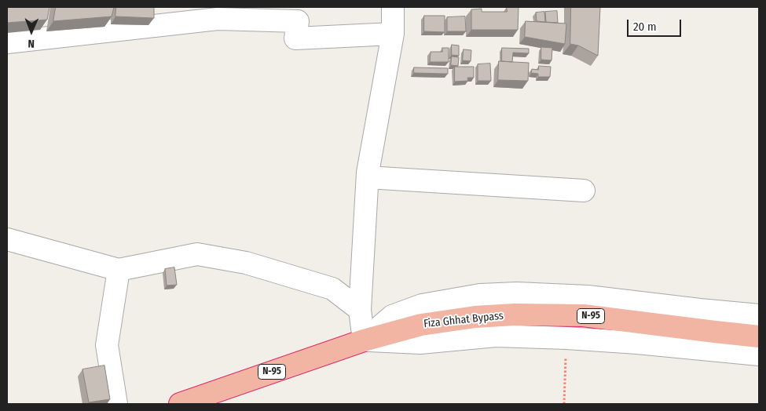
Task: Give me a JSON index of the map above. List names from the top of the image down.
{
  "streets": {
    "highway": ["N-95", "Fiza Ghhat Bypass"]
  },
  "scale_bar": "20 m",
  "north": "bottom"
}
